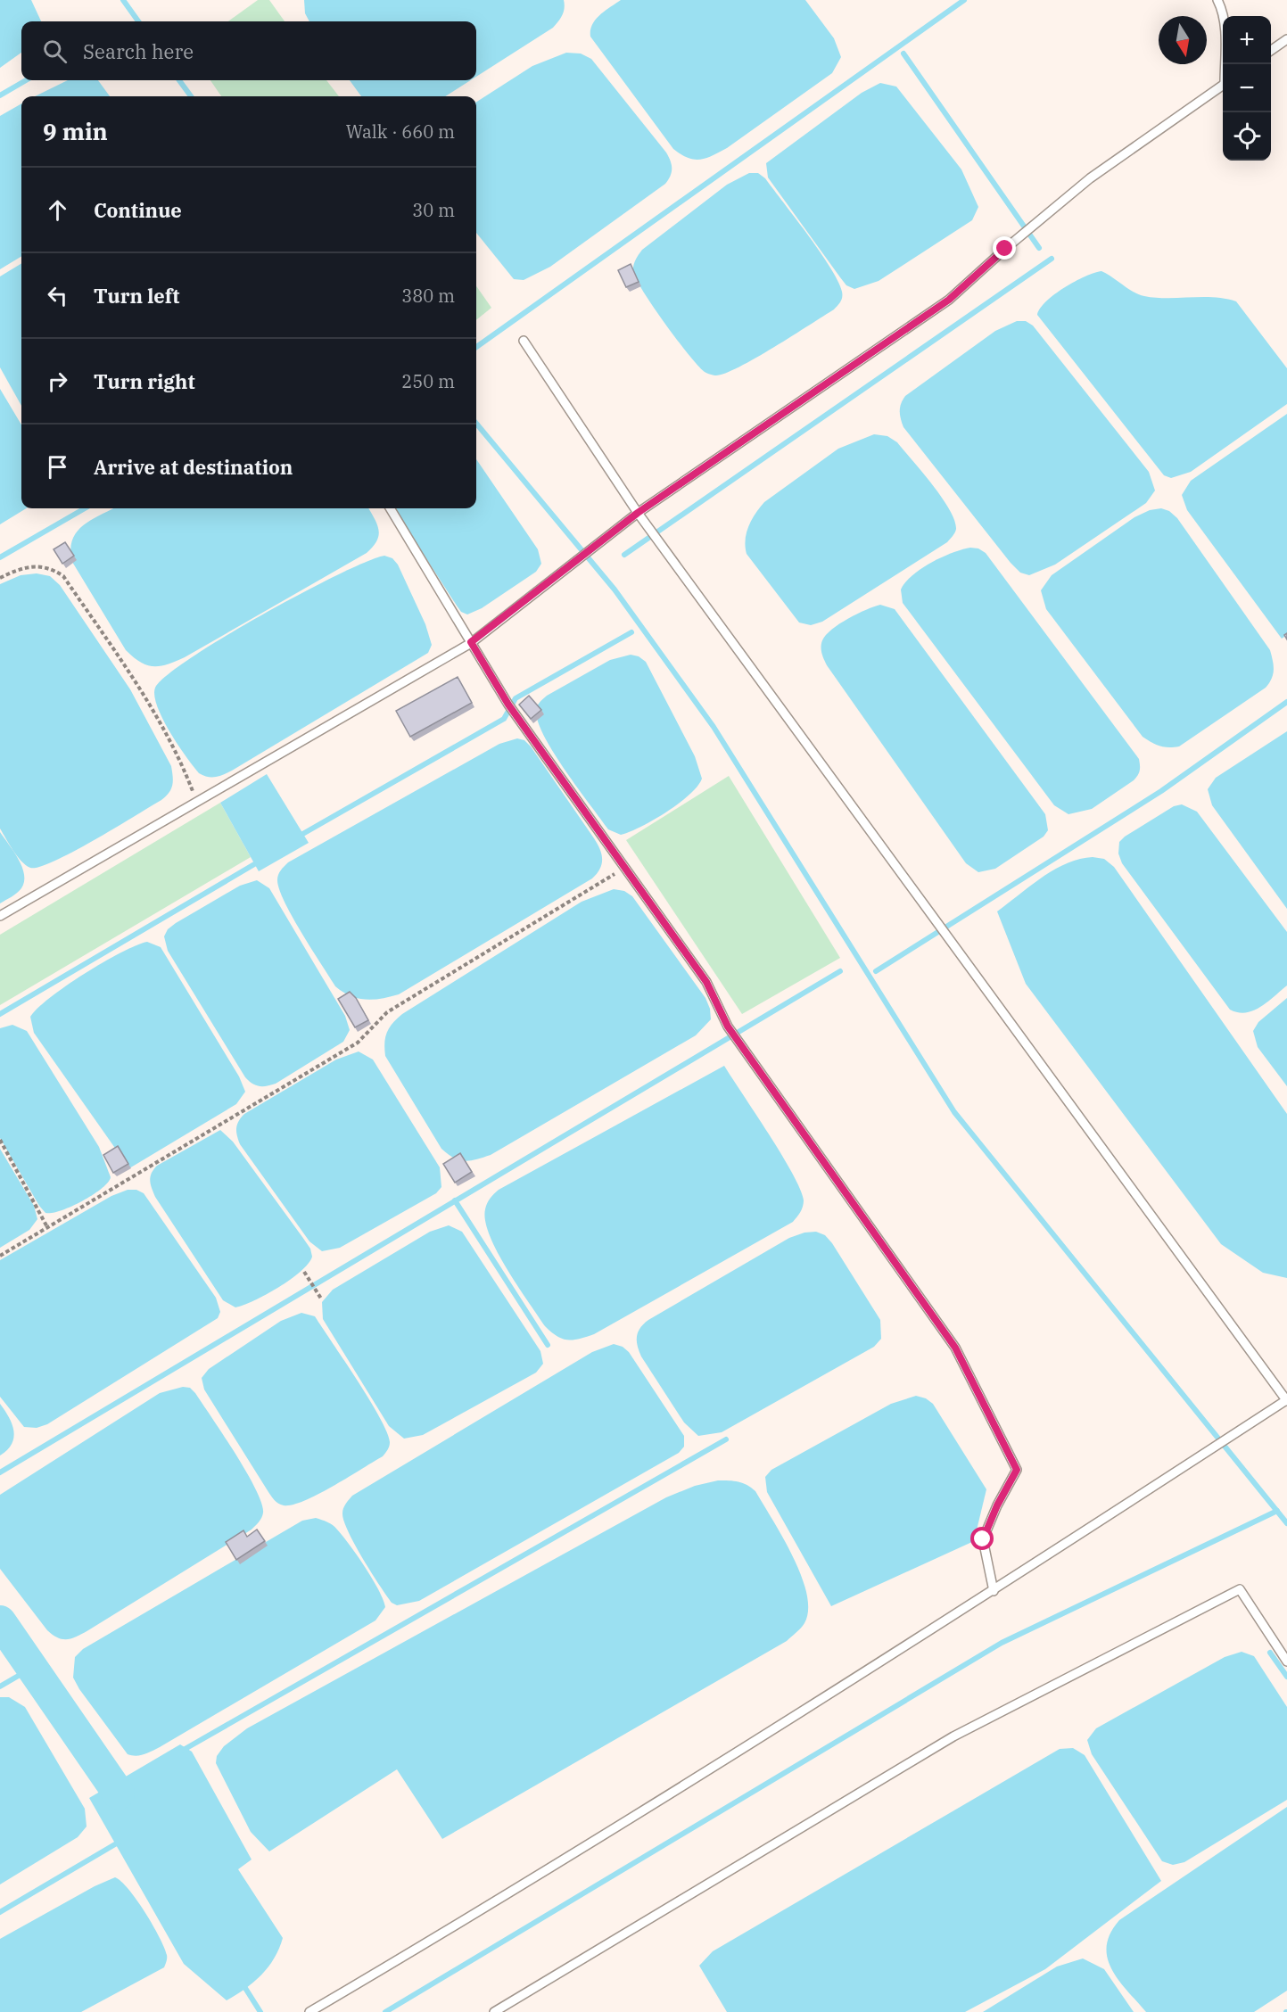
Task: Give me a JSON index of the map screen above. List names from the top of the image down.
{
  "north": "bottom",
  "page": {
    "map_buttons": ["+", "−"],
    "search": "Search here",
    "heading": ["9 min", "Walk · 660 m"],
    "list": [
      ["Continue", "30 m"],
      ["Turn left", "380 m"],
      ["Turn right", "250 m"],
      "Arrive at destination"
    ]
  }
}
